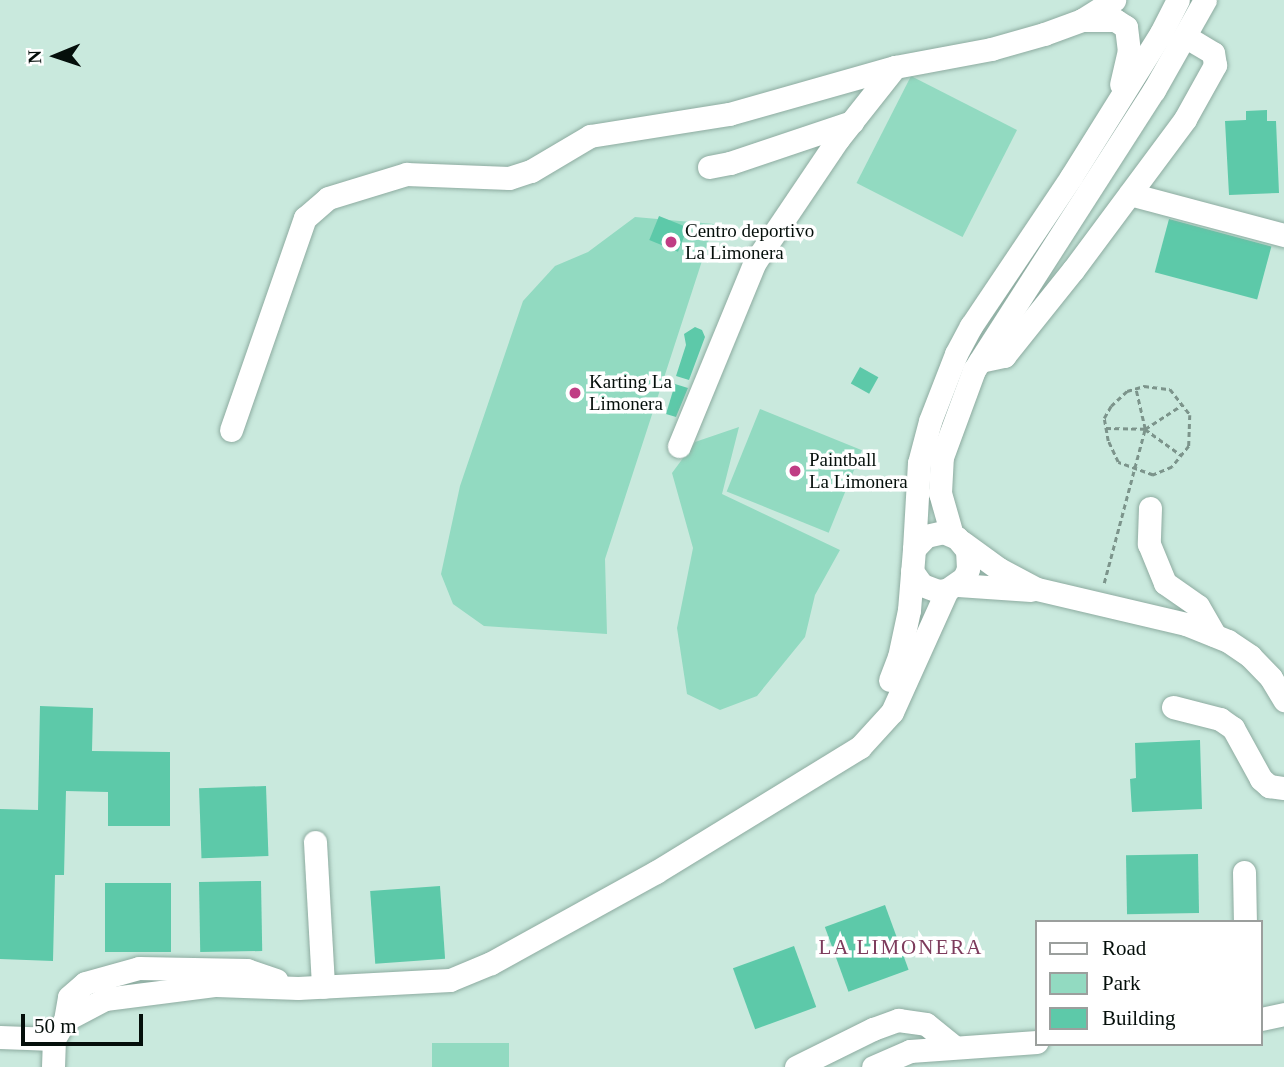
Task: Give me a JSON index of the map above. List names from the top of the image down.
{
  "districts": ["LA LIMONERA"],
  "places": ["Centro deportivo La Limonera", "Karting La Limonera", "Paintball La Limonera"],
  "legend": ["Road", "Park", "Building"],
  "scale_bar": "50 m",
  "north": "left"
}
